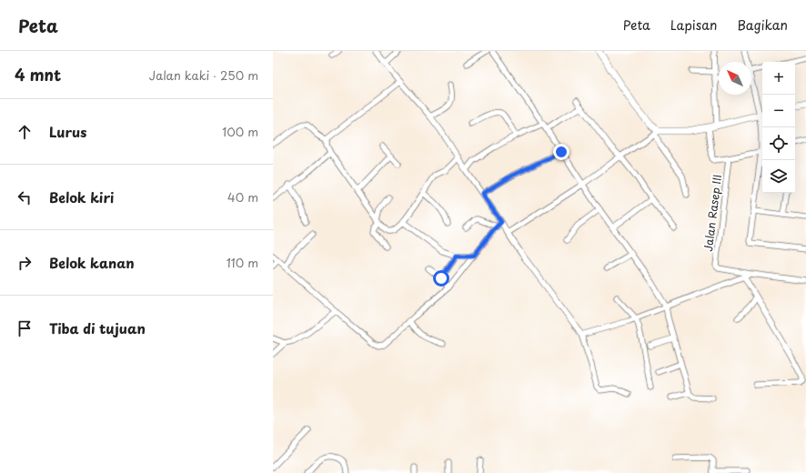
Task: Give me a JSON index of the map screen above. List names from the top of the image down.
{
  "streets": {
    "street": ["Jalan Rasep III"]
  },
  "north": "top left",
  "page": {
    "header": "Peta",
    "nav": ["Peta", "Lapisan", "Bagikan"],
    "heading": ["4 mnt", "Jalan kaki · 250 m"],
    "map_buttons": ["+", "−"],
    "list": [
      ["Lurus", "100 m"],
      ["Belok kiri", "40 m"],
      ["Belok kanan", "110 m"],
      "Tiba di tujuan"
    ]
  }
}
